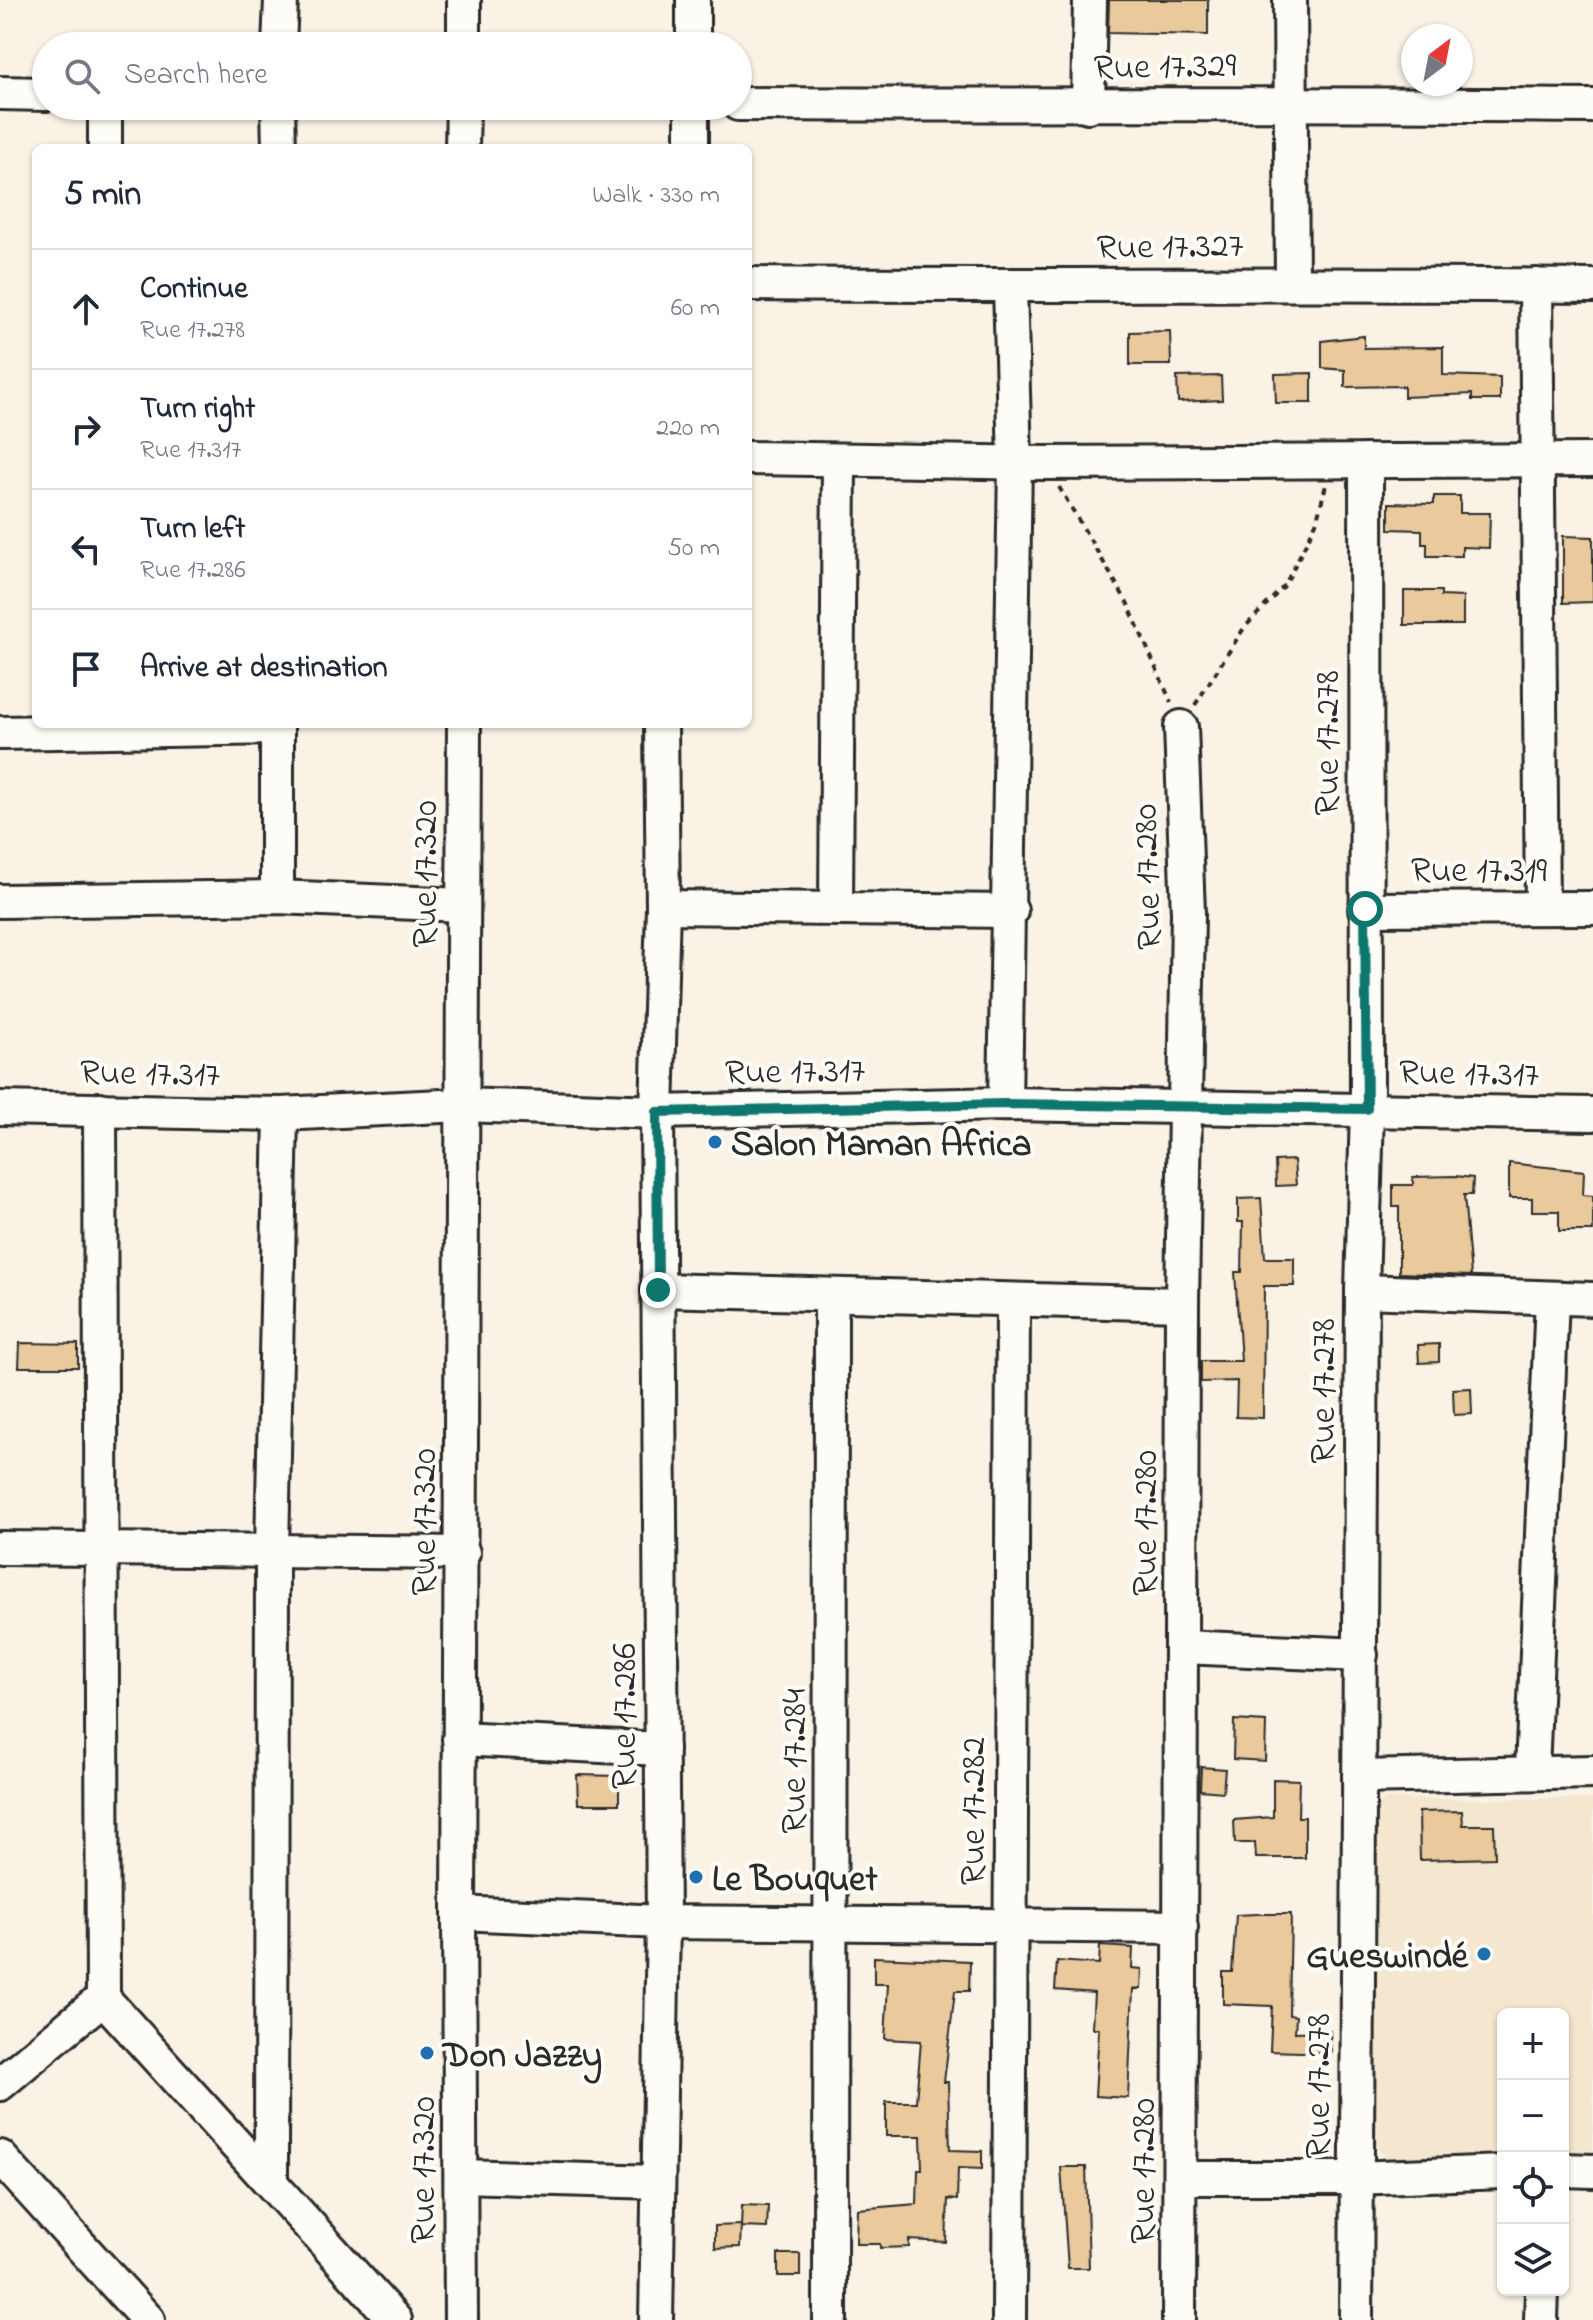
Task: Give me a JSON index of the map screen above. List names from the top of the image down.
{
  "streets": {
    "street": [
      "Rue 17.329",
      "Rue 17.327",
      "Rue 17.278",
      "Rue 17.319",
      "Rue 17.320",
      "Rue 17.280",
      "Rue 17.317",
      "Rue 17.286",
      "Rue 17.284",
      "Rue 17.282"
    ]
  },
  "crossings": [
    ["Rue 17.278", "Rue 17.319"],
    ["Rue 17.278", "Rue 17.317"],
    ["Rue 17.320", "Rue 17.317"],
    ["Rue 17.280", "Rue 17.317"],
    ["Rue 17.317", "Rue 17.286"]
  ],
  "places": [
    "Salon Maman Africa",
    "Le Bouquet",
    "Gueswindé",
    "Don Jazzy"
  ],
  "north": "top right",
  "page": {
    "search": "Search here",
    "heading": ["5 min", "Walk · 330 m"],
    "list": [
      ["Continue", "Rue 17.278", "60 m"],
      ["Turn right", "Rue 17.317", "220 m"],
      ["Turn left", "Rue 17.286", "50 m"],
      "Arrive at destination"
    ],
    "map_buttons": ["+", "−"]
  }
}
